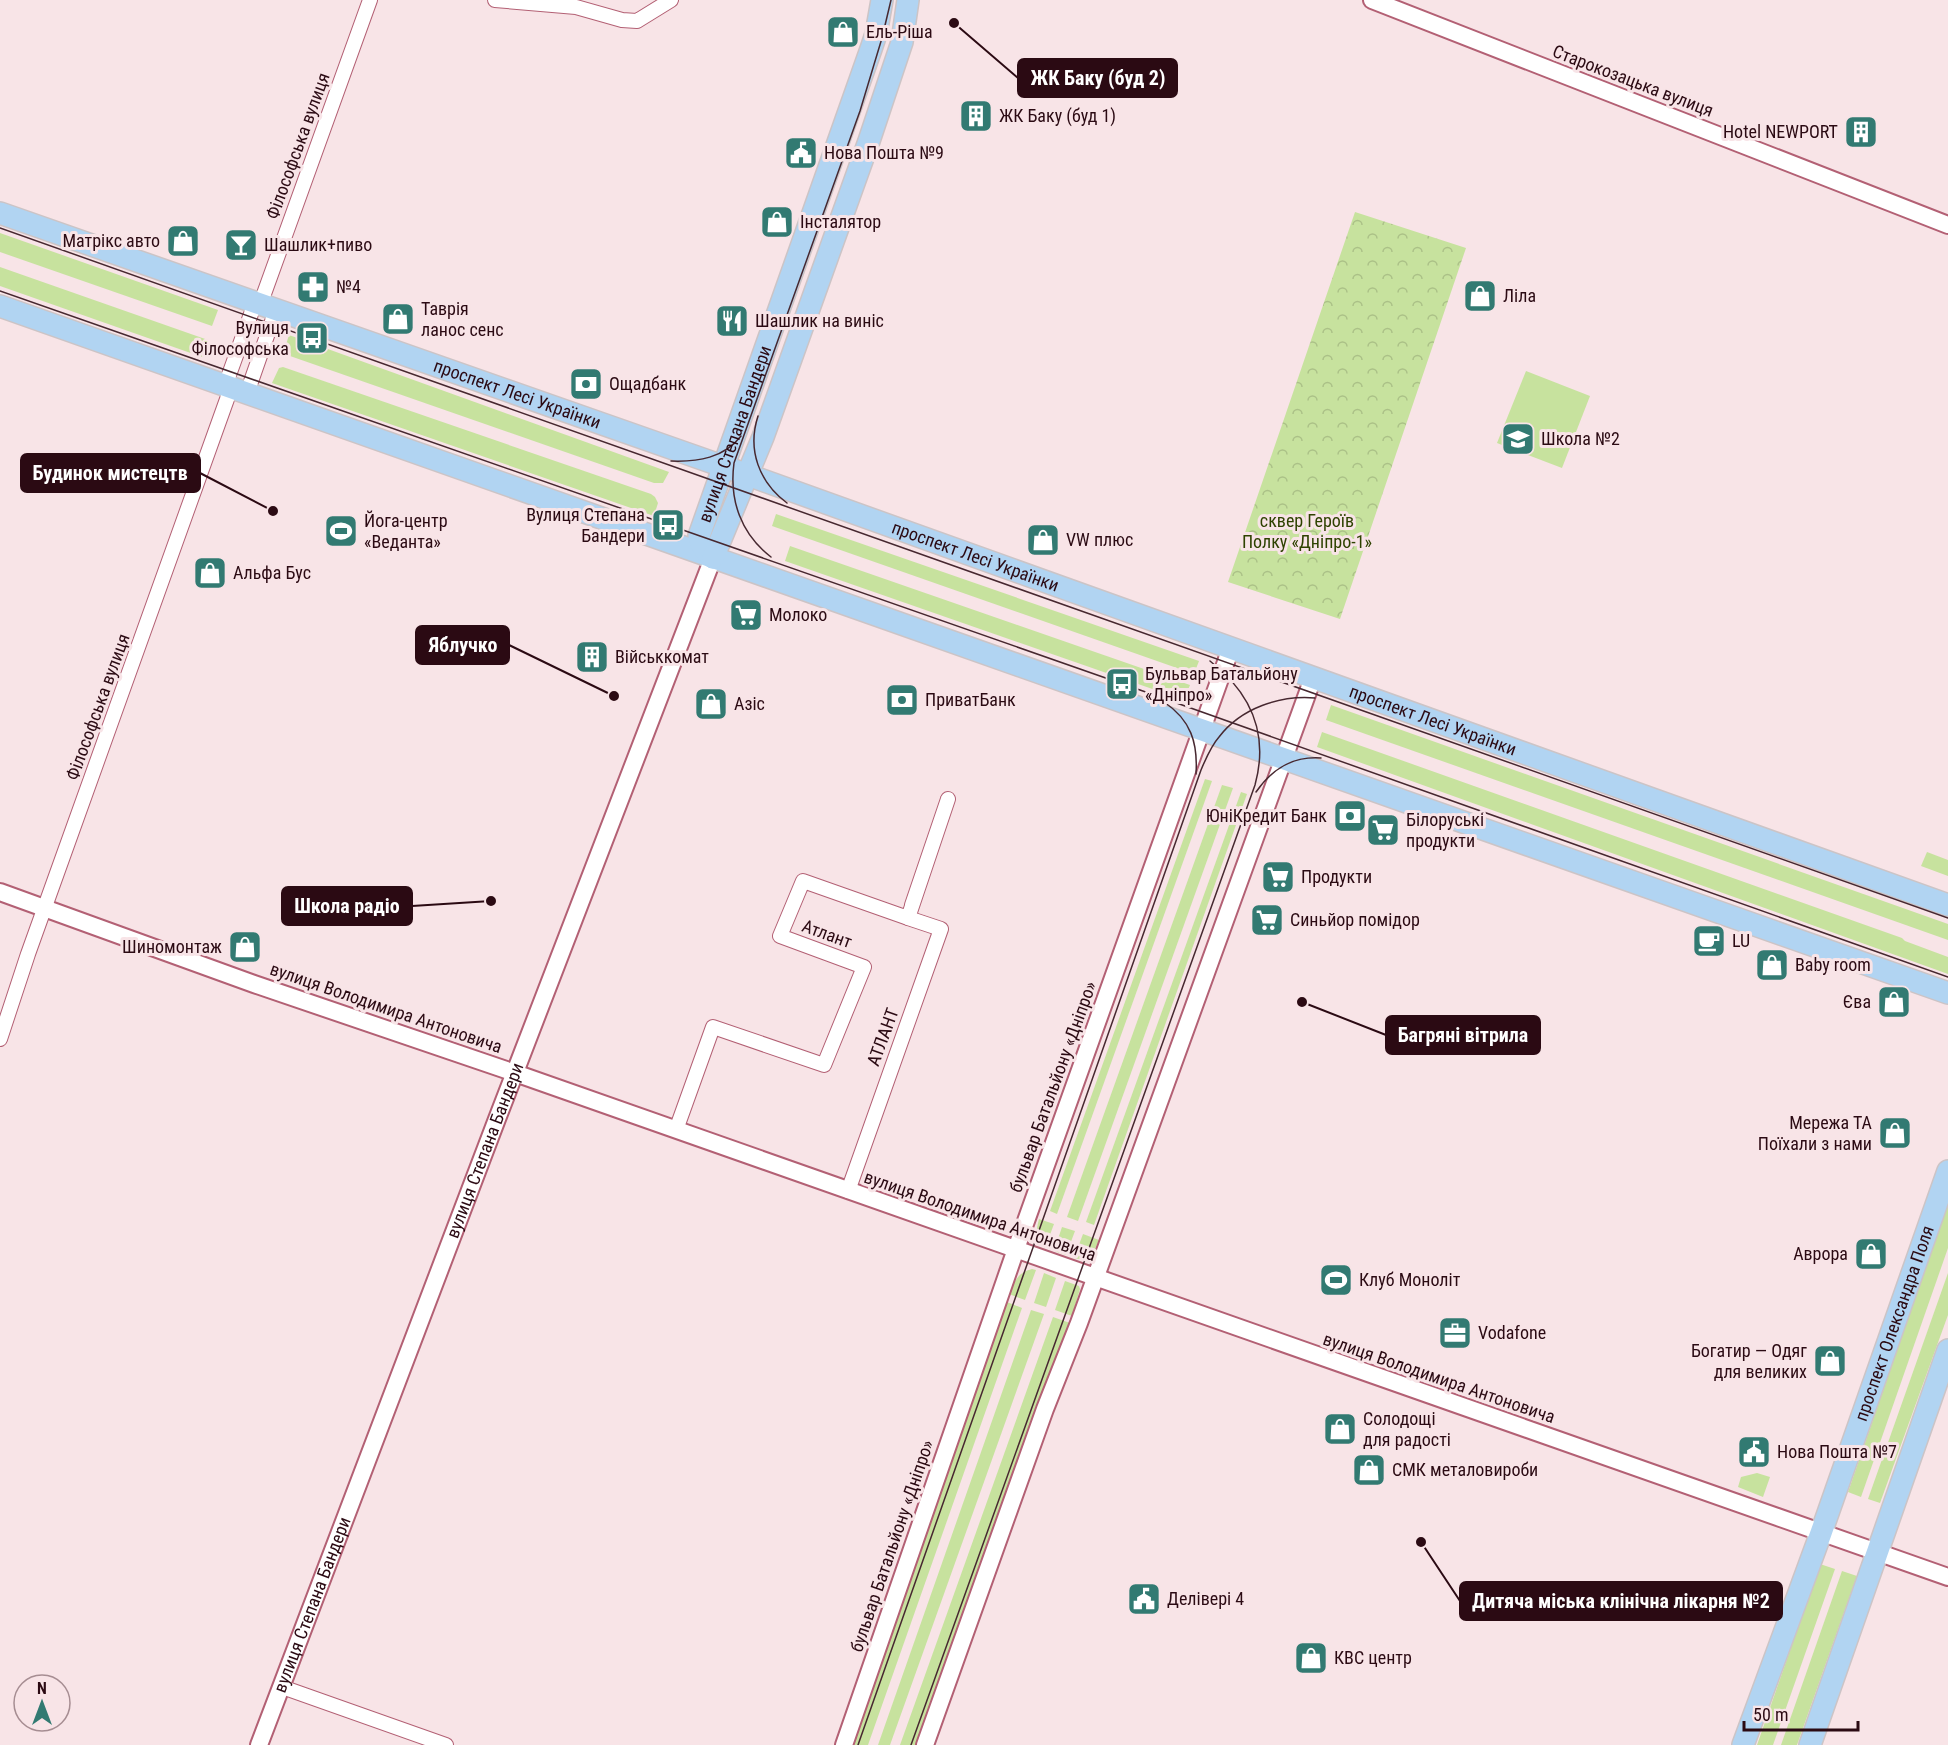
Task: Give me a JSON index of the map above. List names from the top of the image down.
{
  "streets": {
    "main road": ["проспект Лесі Українки", "вулиця Степана Бандери", "проспект Олександра Поля"],
    "street": [
      "Старокозацька вулиця",
      "Філософська вулиця",
      "Атлант",
      "вулиця Володимира Антоновича",
      "АТЛАНТ",
      "бульвар Батальйону «Дніпро»"
    ]
  },
  "crossings": [
    ["Філософська вулиця", "проспект Лесі Українки"],
    ["Філософська вулиця", "вулиця Володимира Антоновича"],
    ["проспект Лесі Українки", "вулиця Степана Бандери"],
    ["проспект Лесі Українки", "бульвар Батальйону «Дніпро»"],
    ["вулиця Степана Бандери", "вулиця Володимира Антоновича"],
    ["Атлант", "вулиця Володимира Антоновича"],
    ["Атлант", "АТЛАНТ"],
    ["вулиця Володимира Антоновича", "АТЛАНТ"],
    ["вулиця Володимира Антоновича", "бульвар Батальйону «Дніпро»"],
    ["вулиця Володимира Антоновича", "проспект Олександра Поля"]
  ],
  "parks": ["сквер Героїв Полку «Дніпро-1»"],
  "places": {
    "other": [
      "ЖК Баку (буд 2)",
      "Будинок мистецтв",
      "Яблучко",
      "Школа радіо",
      "Багряні вітрила",
      "Дитяча міська клінічна лікарня №2"
    ],
    "shop": [
      "Ель-Ріша",
      "Інсталятор",
      "Матрікс авто",
      "Ліла",
      "Таврія ланос сенс",
      "VW плюс",
      "Альфа Бус",
      "Азіс",
      "Шиномонтаж",
      "Baby room",
      "Єва",
      "Мережа ТА Поїхали з нами",
      "Аврора",
      "Богатир — Одяг для великих",
      "Солодощі для радості",
      "СМК металовироби",
      "КВС центр"
    ],
    "building": ["ЖК Баку (буд 1)", "Hotel NEWPORT", "Військкомат"],
    "public building": ["Нова Пошта №9", "Нова Пошта №7", "Делівері 4"],
    "bar": ["Шашлик+пиво"],
    "pharmacy": ["№4"],
    "restaurant": ["Шашлик на виніс"],
    "bus stop": ["Вулиця Філософська", "Вулиця Степана Бандери", "Бульвар Батальйону «Дніпро»"],
    "bank": ["Ощадбанк", "ПриватБанк", "ЮніКредит Банк"],
    "school or university": ["Школа №2"],
    "sports": ["Йога-центр «Веданта»", "Клуб Моноліт"],
    "supermarket": [
      "Молоко",
      "Білоруські продукти",
      "Продукти",
      "Синьйор помідор"
    ],
    "cafe": ["LU"],
    "office": ["Vodafone"]
  },
  "scale_bar": "50 m",
  "north": "top"
}
